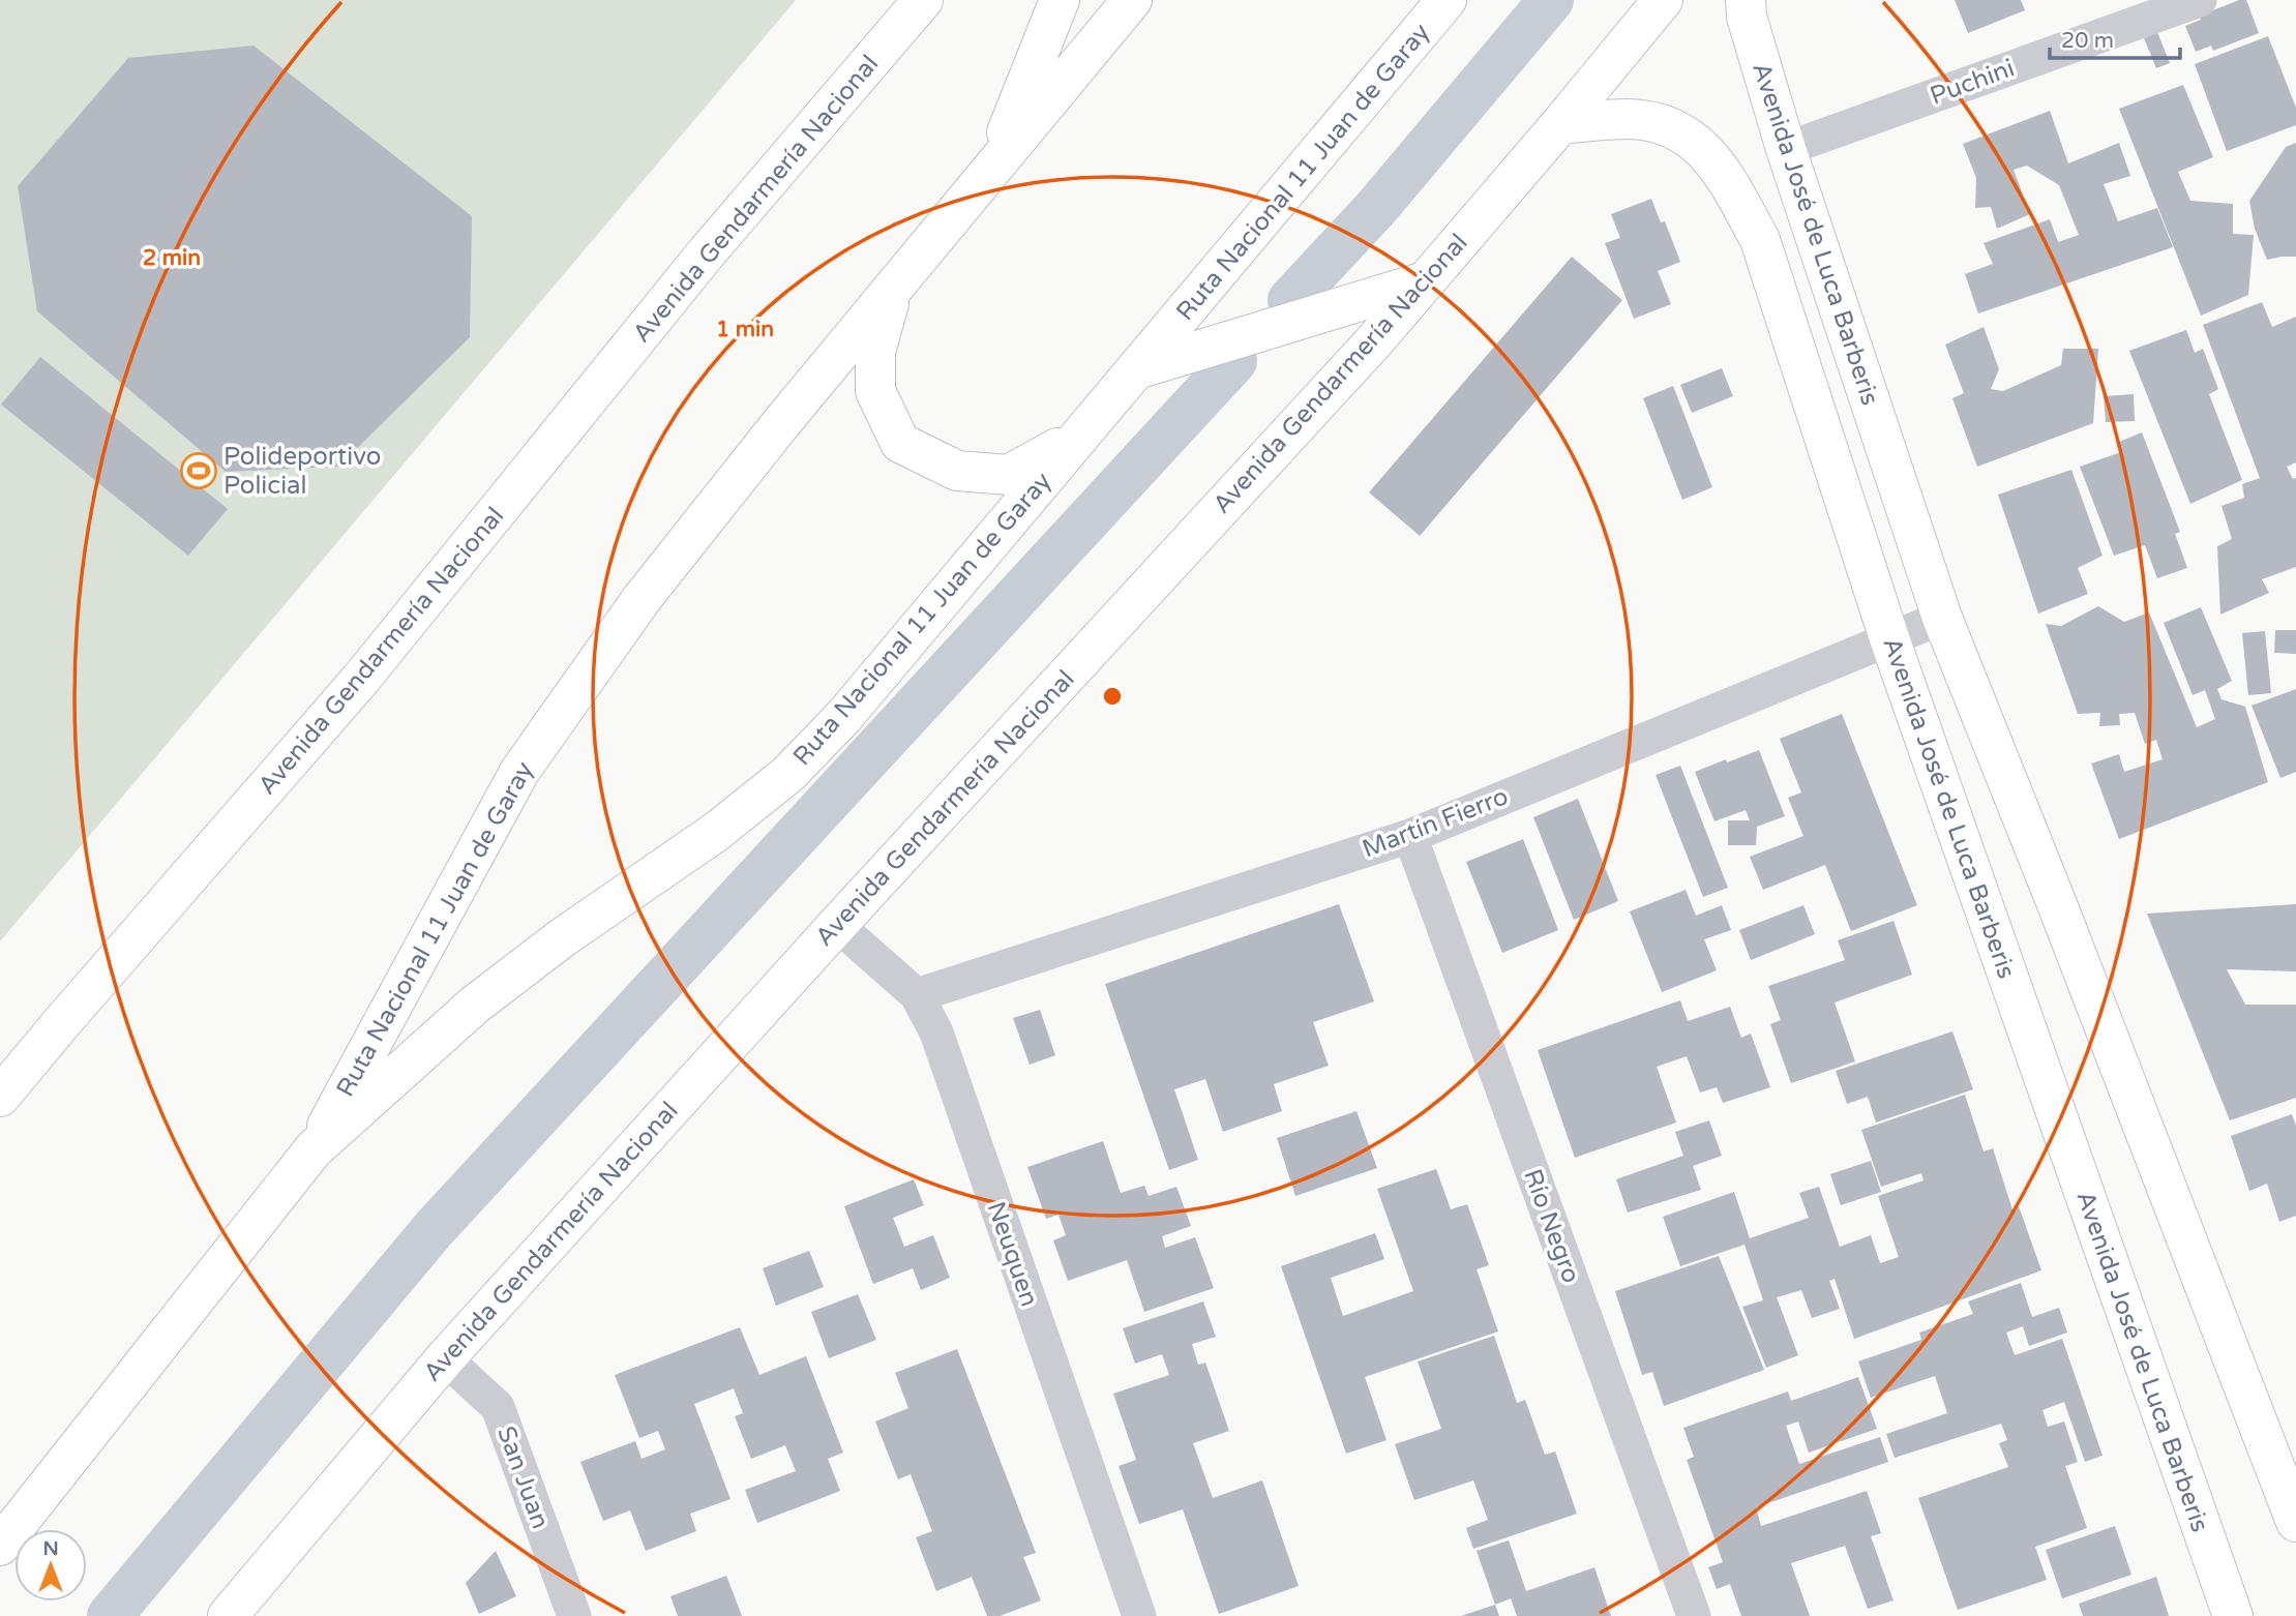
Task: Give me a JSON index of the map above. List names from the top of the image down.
{
  "streets": {
    "main road": ["Ruta Nacional 11 Juan de Garay", "Avenida Gendarmería Nacional", "Avenida José de Luca Barberis"],
    "street": [
      "Puchini",
      "Martín Fierro",
      "Río Negro",
      "Neuquen",
      "San Juan"
    ]
  },
  "crossings": [
    ["Puchini", "Avenida José de Luca Barberis"],
    ["Avenida Gendarmería Nacional", "Avenida José de Luca Barberis"],
    ["Avenida Gendarmería Nacional", "Neuquen"],
    ["Avenida Gendarmería Nacional", "San Juan"],
    ["Avenida José de Luca Barberis", "Martín Fierro"],
    ["Martín Fierro", "Río Negro"],
    ["Martín Fierro", "Neuquen"]
  ],
  "places": {
    "sports": ["Polideportivo Policial"]
  },
  "scale_bar": "20 m",
  "north": "top",
  "rings": ["2 min", "1 min"]
}
